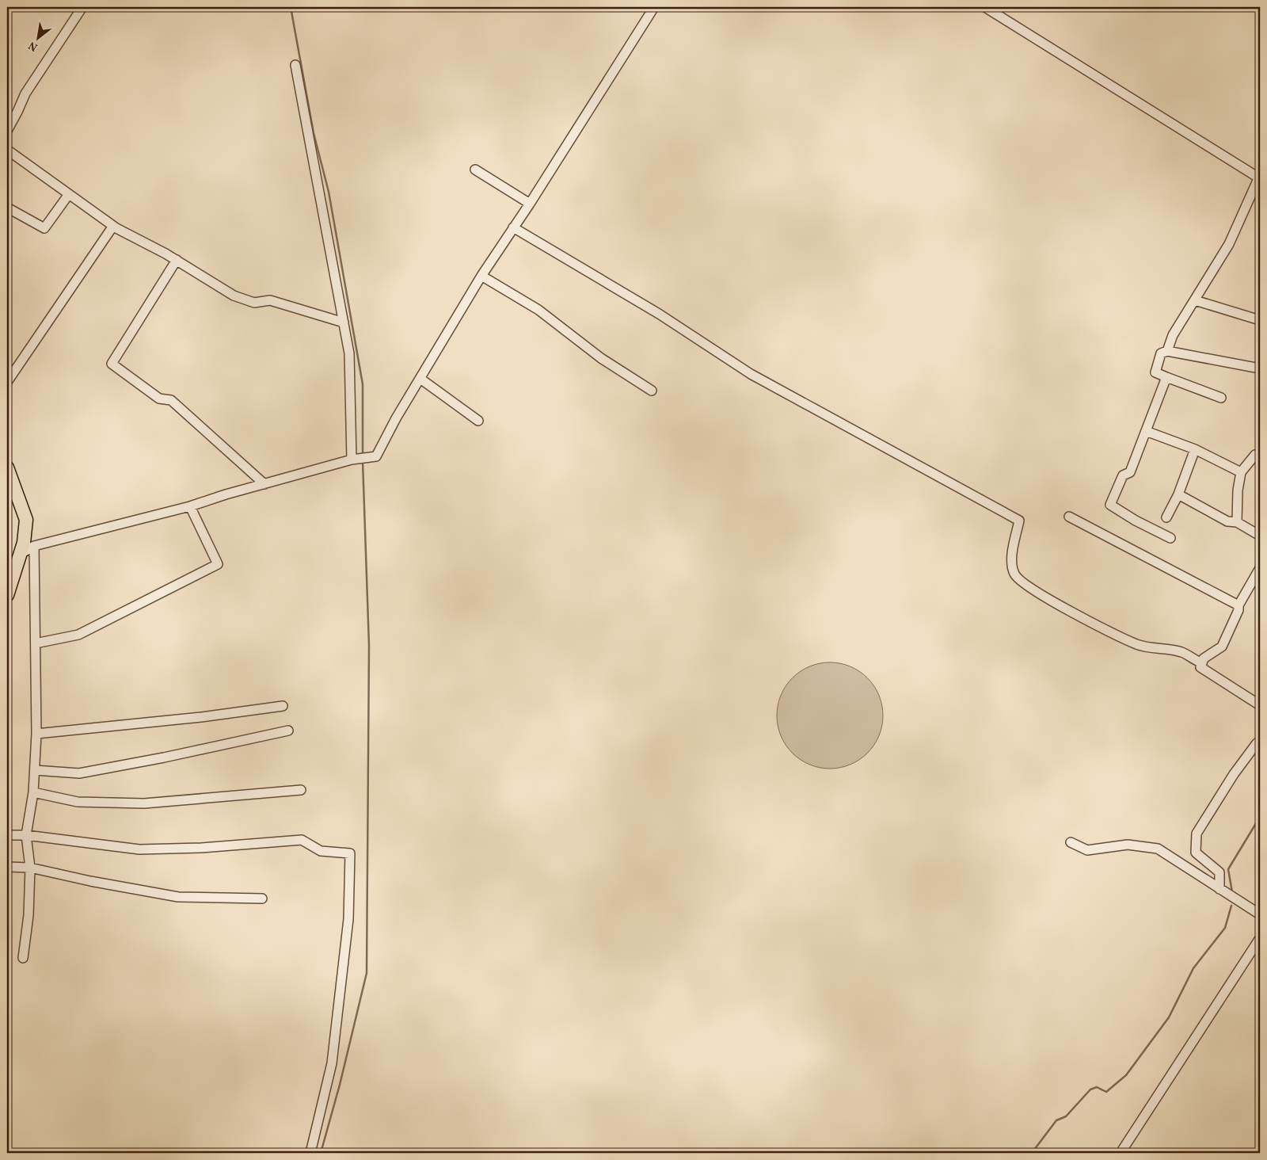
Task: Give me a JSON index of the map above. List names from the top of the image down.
{
  "north": "bottom left"
}
